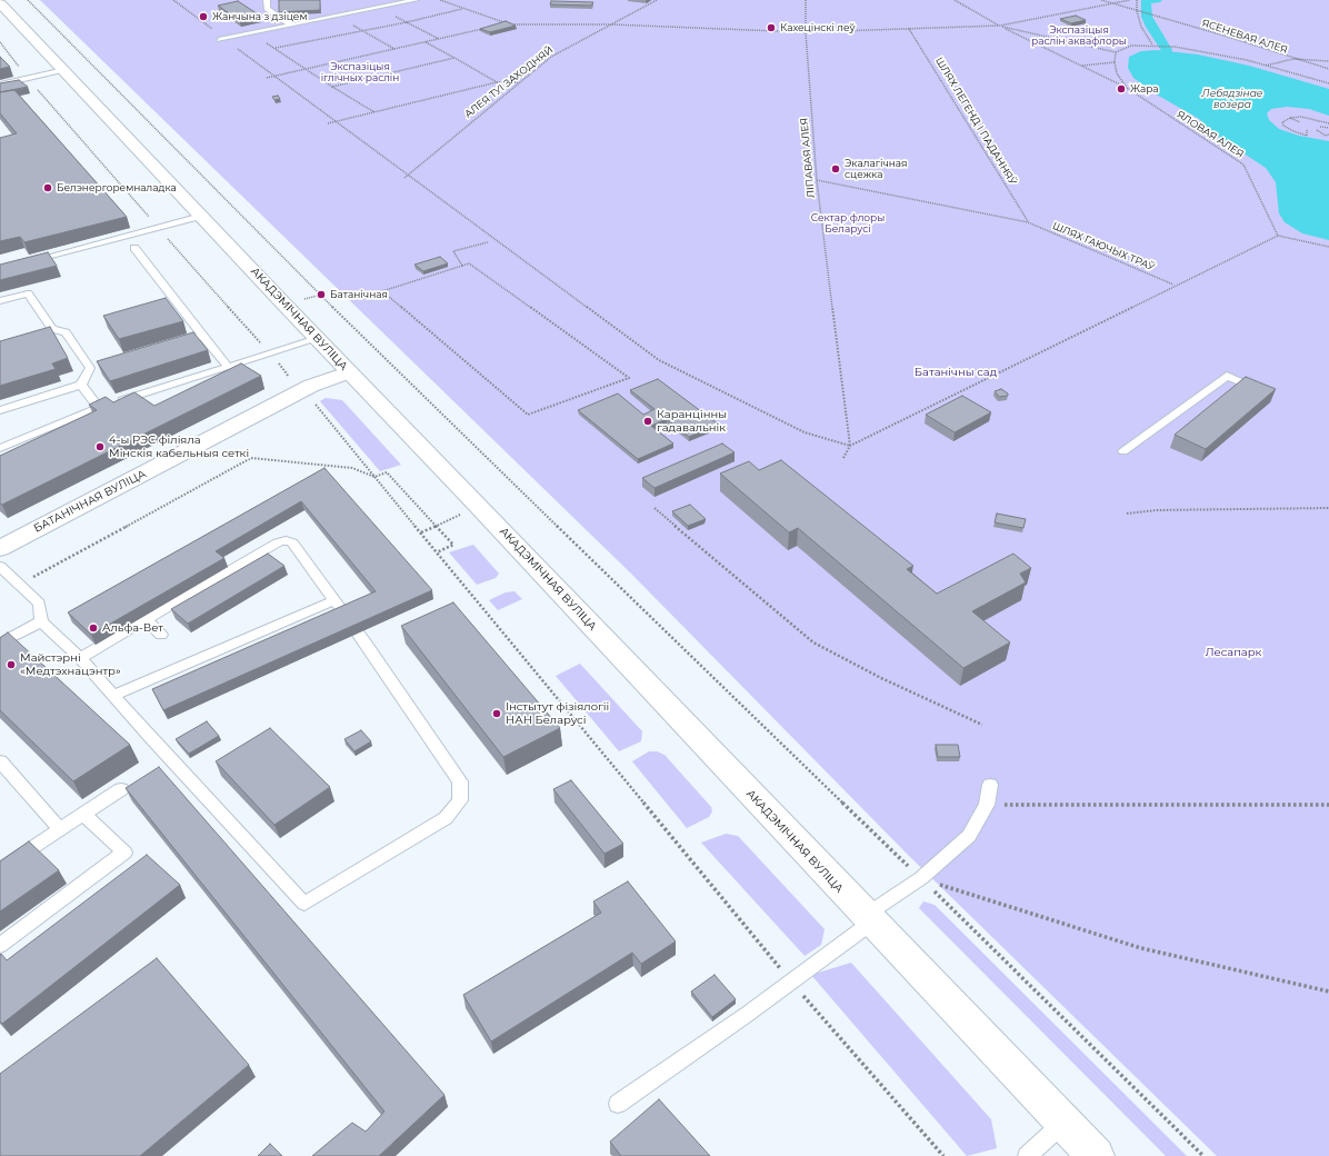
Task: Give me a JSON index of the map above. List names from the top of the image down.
{
  "streets": {
    "main road": ["АКАДЭМІЧНАЯ ВУЛІЦА"],
    "street": ["БАТАНІЧНАЯ ВУЛІЦА"],
    "path": [
      "ЯСЕНЕВАЯ АЛЕЯ",
      "АЛЕЯ ТУІ ЗАХОДНЯЙ",
      "ШЛЯХ ЛЕГЕНД І ПАДАННЯЎ",
      "ЯЛОВАЯ АЛЕЯ",
      "ЛІПАВАЯ АЛЕЯ",
      "ШЛЯХ ГАЮЧЫХ ТРАЎ"
    ]
  },
  "crossings": [
    ["ШЛЯХ ЛЕГЕНД І ПАДАННЯЎ", "ШЛЯХ ГАЮЧЫХ ТРАЎ"],
    ["ЛІПАВАЯ АЛЕЯ", "ШЛЯХ ГАЮЧЫХ ТРАЎ"],
    ["АКАДЭМІЧНАЯ ВУЛІЦА", "БАТАНІЧНАЯ ВУЛІЦА"]
  ],
  "water": ["Лебядзінае возера"],
  "parks": [
    "Экспазіцыя раслін аквафлоры",
    "Экспазіцыя іглічных раслін",
    "Сектар флоры Беларусі",
    "Батанічны сад",
    "Лесапарк"
  ],
  "places": [
    "Жанчына з дзіцем",
    "Кахецінскі леў",
    "Жара",
    "Экалагічная сцежка",
    "Белэнергоремналадка",
    "Батанічная",
    "Каранцінны гадавальнік",
    "4-ы РЭС філіяла Мінскія кабельныя сеткі",
    "Альфа-Вет",
    "Майстэрні «Медтэхнацэнтр»",
    "Інстытут фізіялогіі НАН Беларусі"
  ]
}
